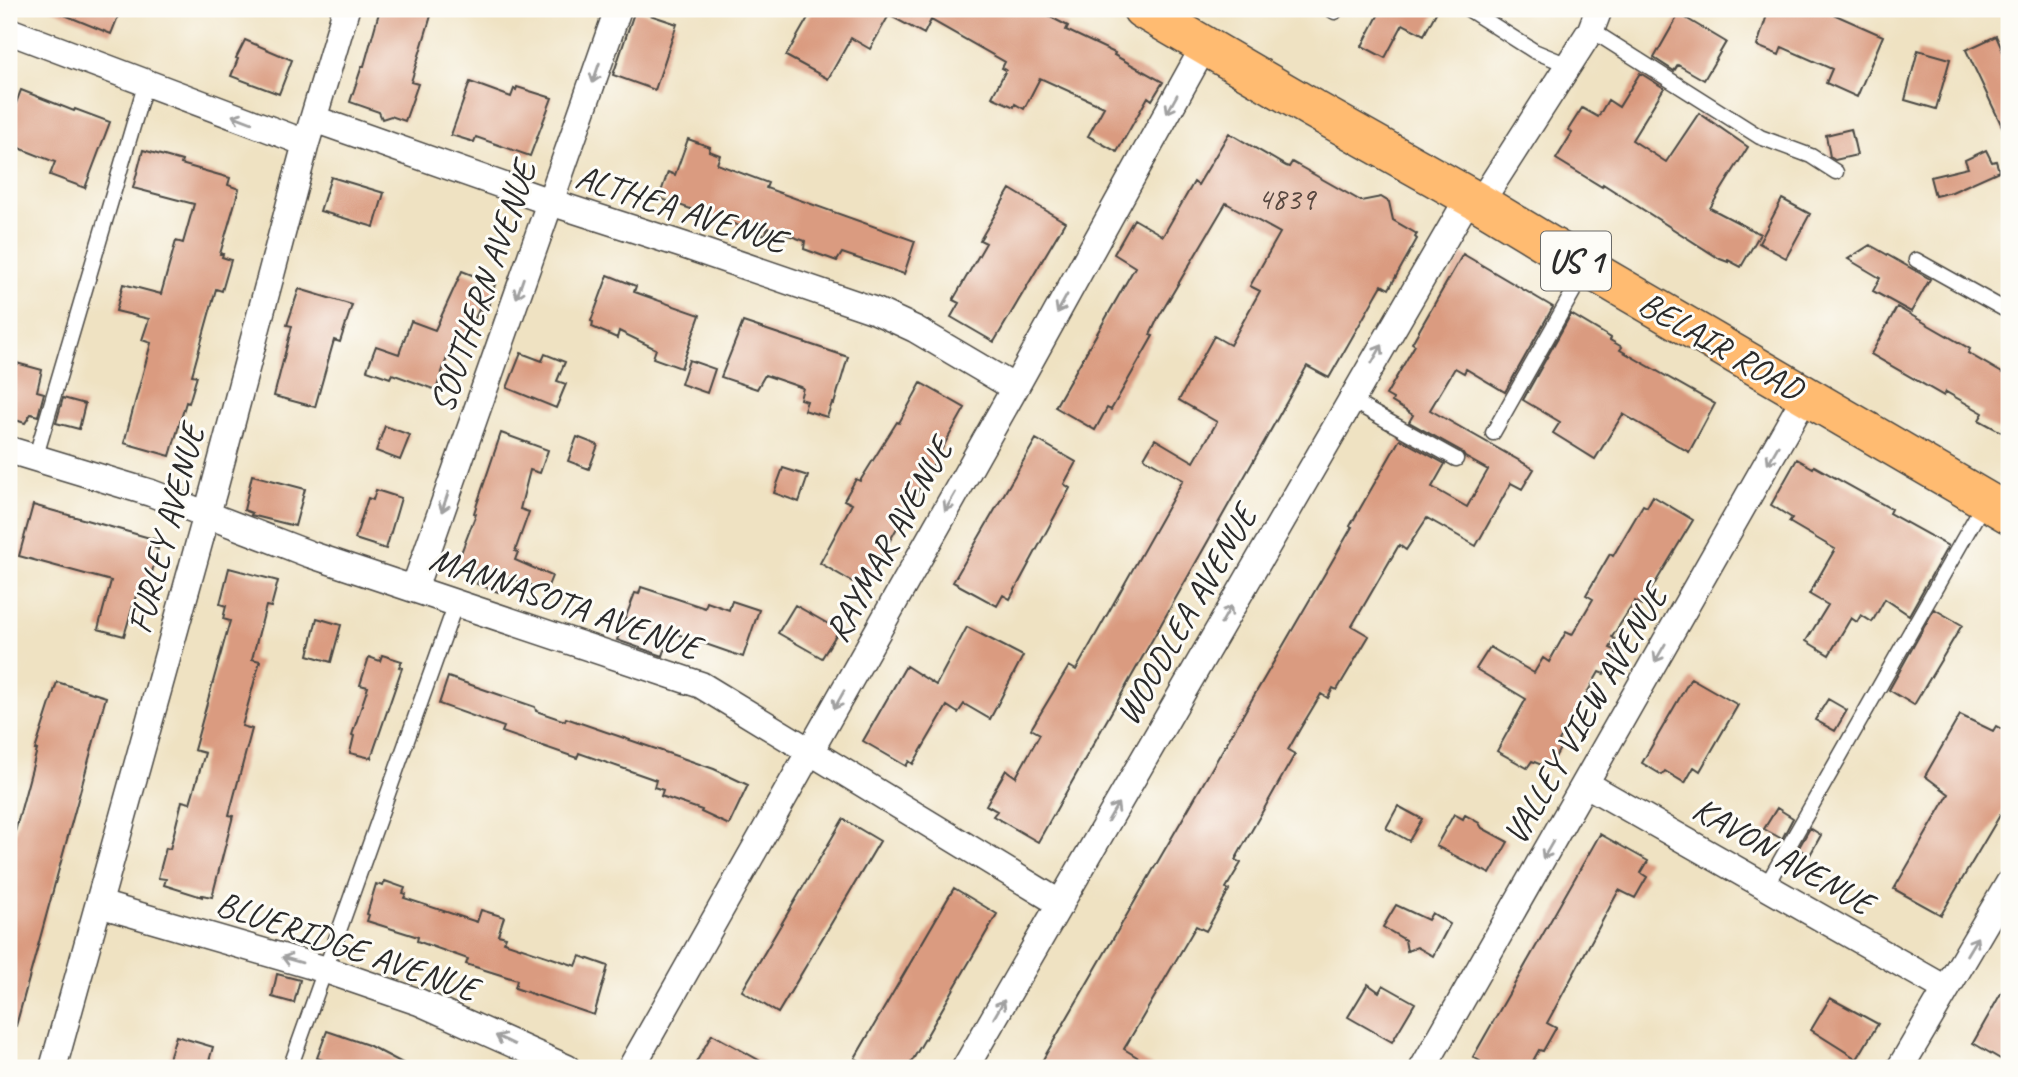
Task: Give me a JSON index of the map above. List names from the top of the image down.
{
  "streets": {
    "main road": ["US 1", "BELAIR ROAD"],
    "street": [
      "ALTHEA AVENUE",
      "SOUTHERN AVENUE",
      "FURLEY AVENUE",
      "RAYMAR AVENUE",
      "MANNASOTA AVENUE",
      "WOODLEA AVENUE",
      "VALLEY VIEW AVENUE",
      "KAVON AVENUE",
      "BLUERIDGE AVENUE"
    ]
  },
  "crossings": [
    ["ALTHEA AVENUE", "SOUTHERN AVENUE"],
    ["ALTHEA AVENUE", "FURLEY AVENUE"],
    ["ALTHEA AVENUE", "RAYMAR AVENUE"],
    ["SOUTHERN AVENUE", "MANNASOTA AVENUE"],
    ["BELAIR ROAD", "RAYMAR AVENUE"],
    ["BELAIR ROAD", "WOODLEA AVENUE"],
    ["BELAIR ROAD", "VALLEY VIEW AVENUE"],
    ["FURLEY AVENUE", "MANNASOTA AVENUE"],
    ["FURLEY AVENUE", "BLUERIDGE AVENUE"],
    ["RAYMAR AVENUE", "MANNASOTA AVENUE"],
    ["MANNASOTA AVENUE", "WOODLEA AVENUE"],
    ["VALLEY VIEW AVENUE", "KAVON AVENUE"]
  ],
  "one_way": [
    "SOUTHERN AVENUE",
    "RAYMAR AVENUE",
    "WOODLEA AVENUE",
    "VALLEY VIEW AVENUE",
    "BLUERIDGE AVENUE"
  ],
  "house_numbers": ["4839"]
}
